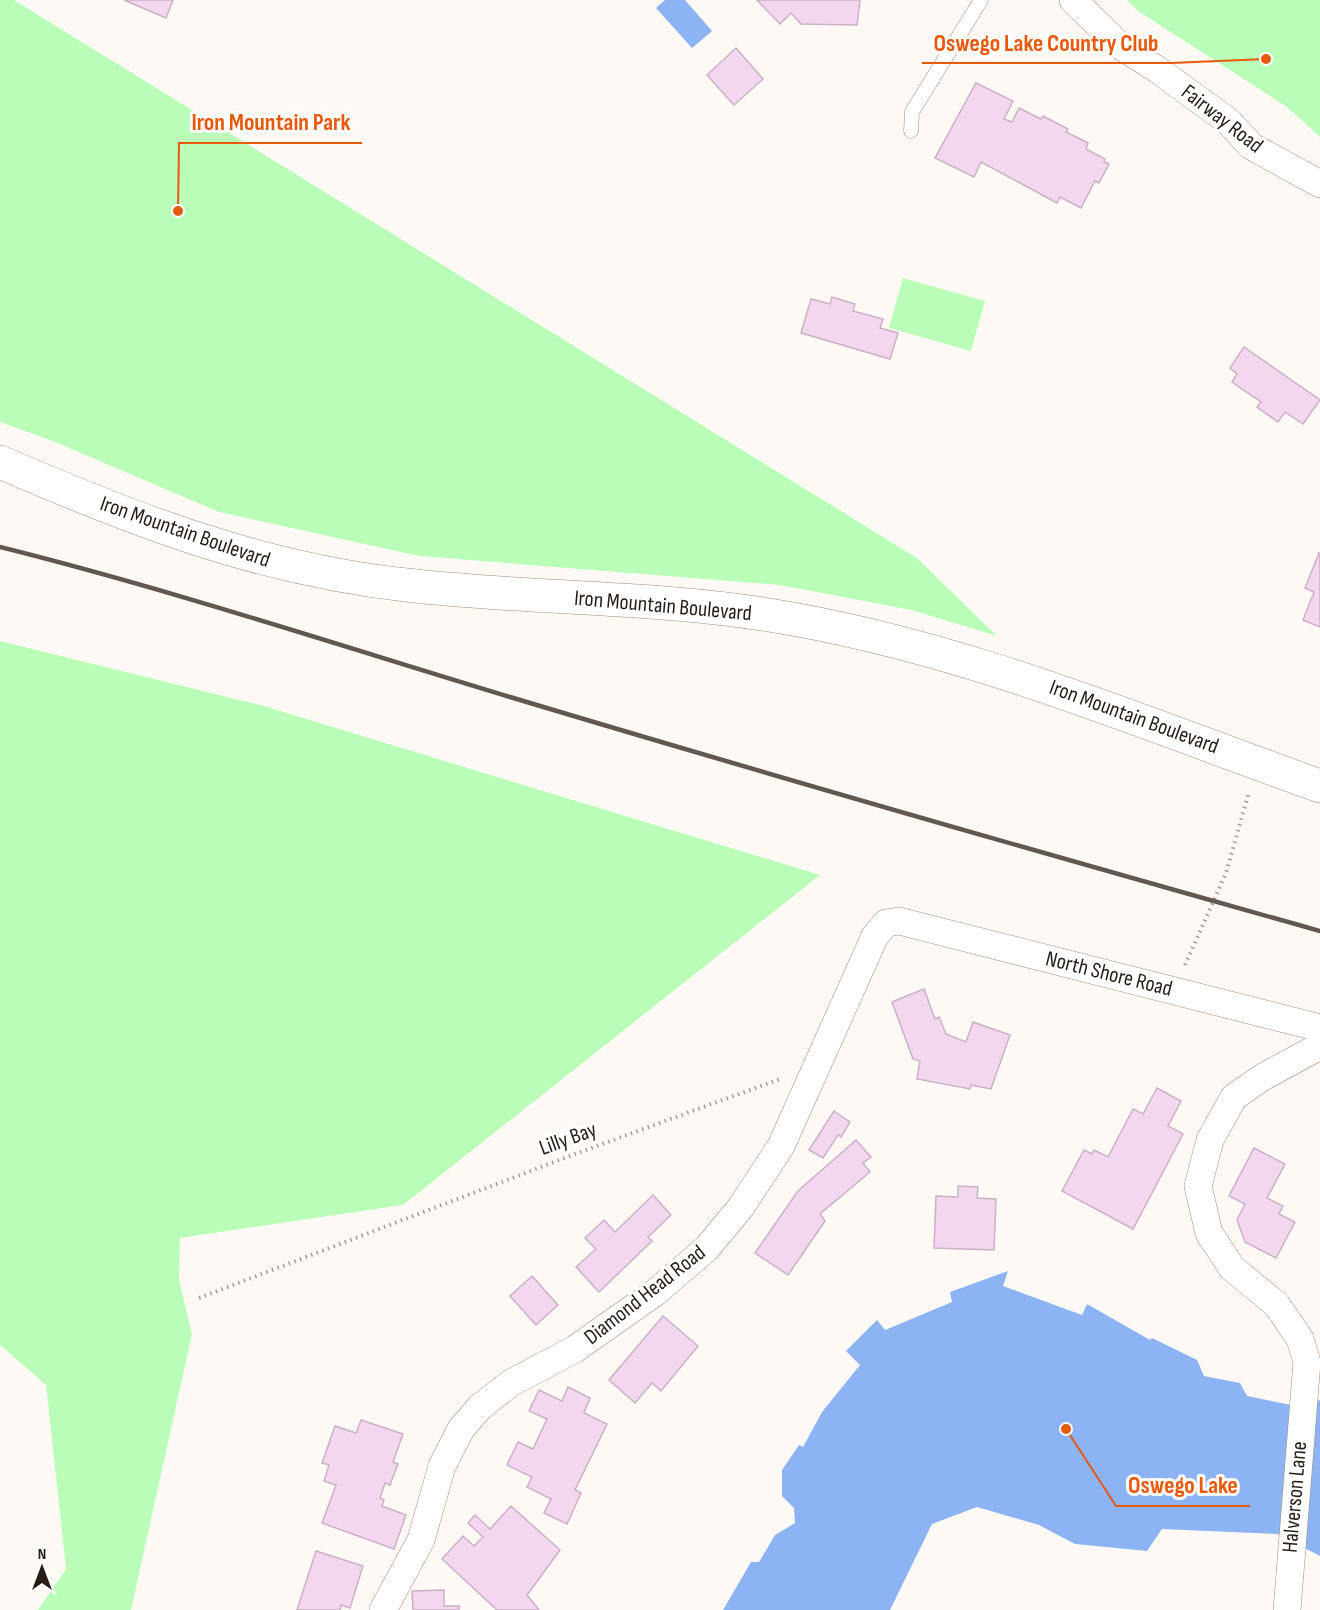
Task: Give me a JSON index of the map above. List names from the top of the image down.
{
  "streets": {
    "street": [
      "Fairway Road",
      "Iron Mountain Boulevard",
      "North Shore Road",
      "Diamond Head Road",
      "Halverson Lane"
    ],
    "path": ["Lilly Bay"]
  },
  "crossings": [
    ["North Shore Road", "Diamond Head Road"]
  ],
  "places": ["Oswego Lake Country Club", "Iron Mountain Park", "Oswego Lake"],
  "north": "top"
}
